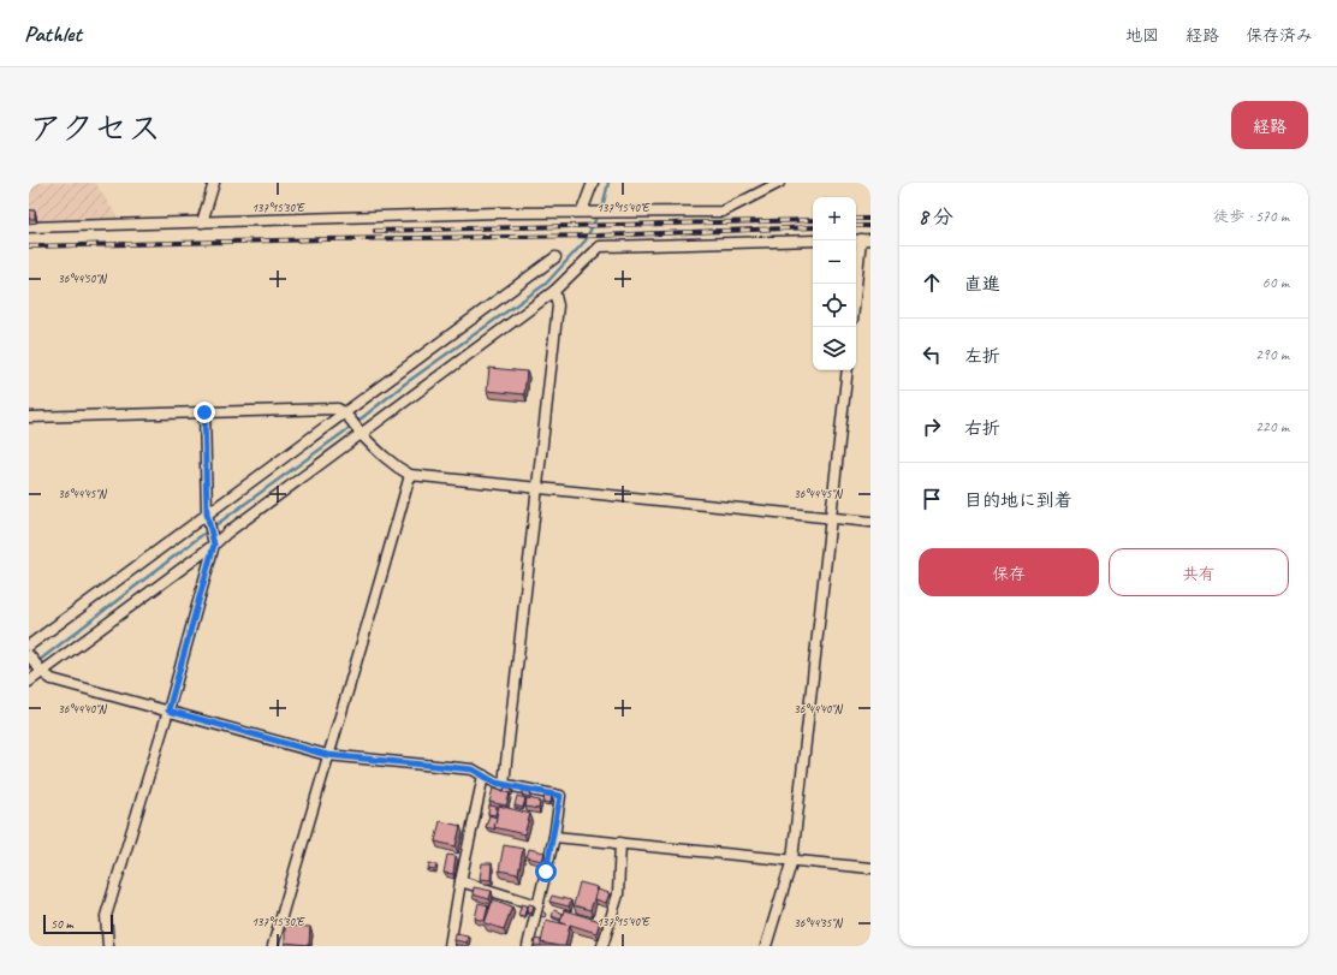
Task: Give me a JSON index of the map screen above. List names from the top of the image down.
{
  "scale_bar": "50 m",
  "page": {
    "header": "Pathlet",
    "nav": ["地図", "経路", "保存済み"],
    "title": "アクセス",
    "buttons": [
      "経路",
      ["保存", "共有"]
    ],
    "heading": ["8 分", "徒歩 · 570 m"],
    "map_buttons": ["+", "−"],
    "list": [
      ["直進", "60 m"],
      ["左折", "290 m"],
      ["右折", "220 m"],
      "目的地に到着"
    ],
    "scale": "50 m"
  },
  "coordinates": [
    "137°15'30\"E",
    "137°15'40\"E",
    "36°44'50\"N",
    "36°44'45\"N",
    "36°44'40\"N",
    "36°44'35\"N"
  ]
}
